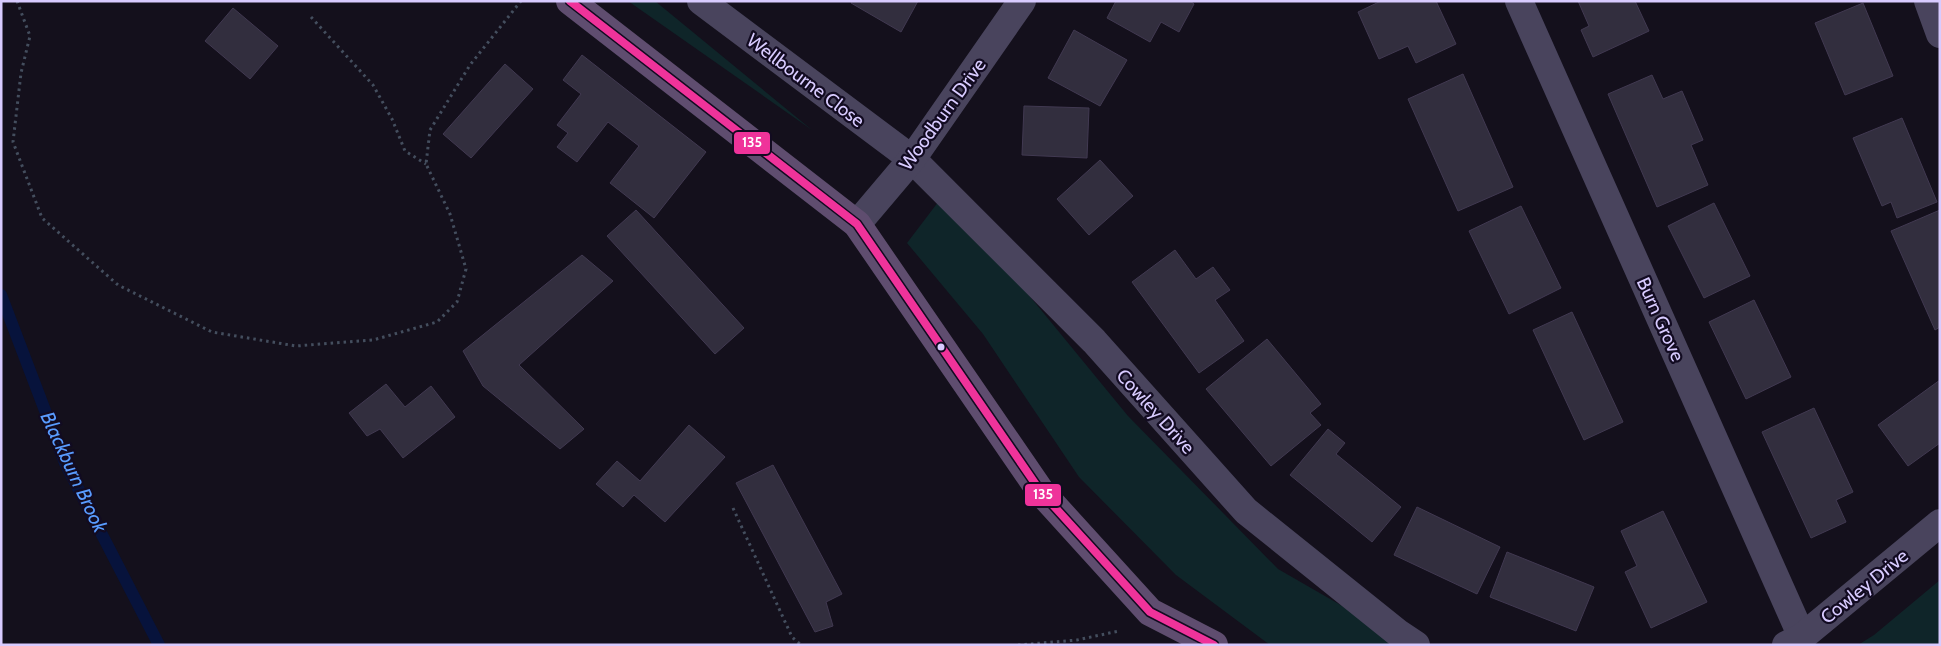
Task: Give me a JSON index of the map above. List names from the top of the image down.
{
  "streets": {
    "street": [
      "Wellbourne Close",
      "Woodburn Drive",
      "Burn Grove",
      "Cowley Drive"
    ]
  },
  "crossings": [
    ["Wellbourne Close", "Woodburn Drive"],
    ["Wellbourne Close", "Cowley Drive"],
    ["Woodburn Drive", "Cowley Drive"],
    ["Burn Grove", "Cowley Drive"]
  ],
  "water": ["Blackburn Brook"],
  "lines": ["transit line 135"]
}
